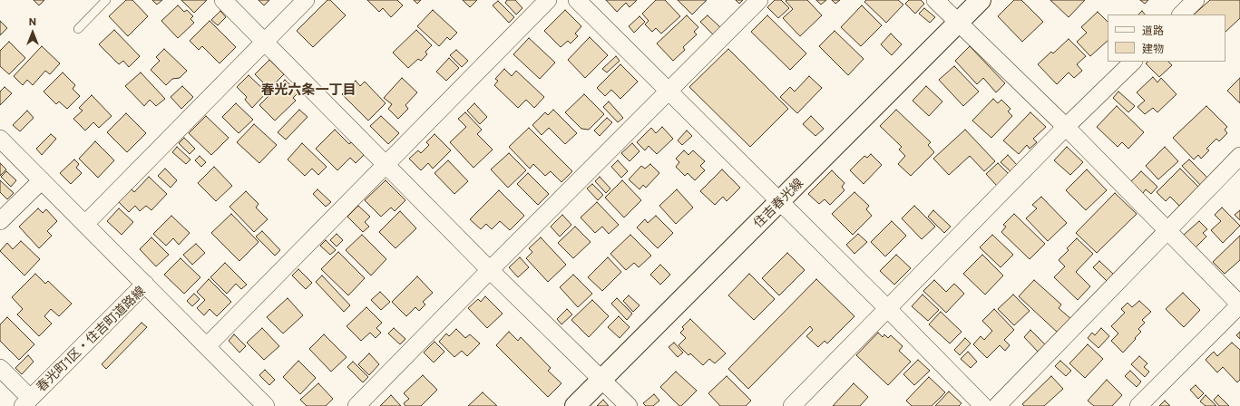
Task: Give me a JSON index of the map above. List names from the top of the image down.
{
  "streets": {
    "street": ["住吉春光線", "春光町1区・住吉町道路線"]
  },
  "districts": ["春光六条一丁目"],
  "legend": ["道路", "建物"],
  "north": "top"
}
